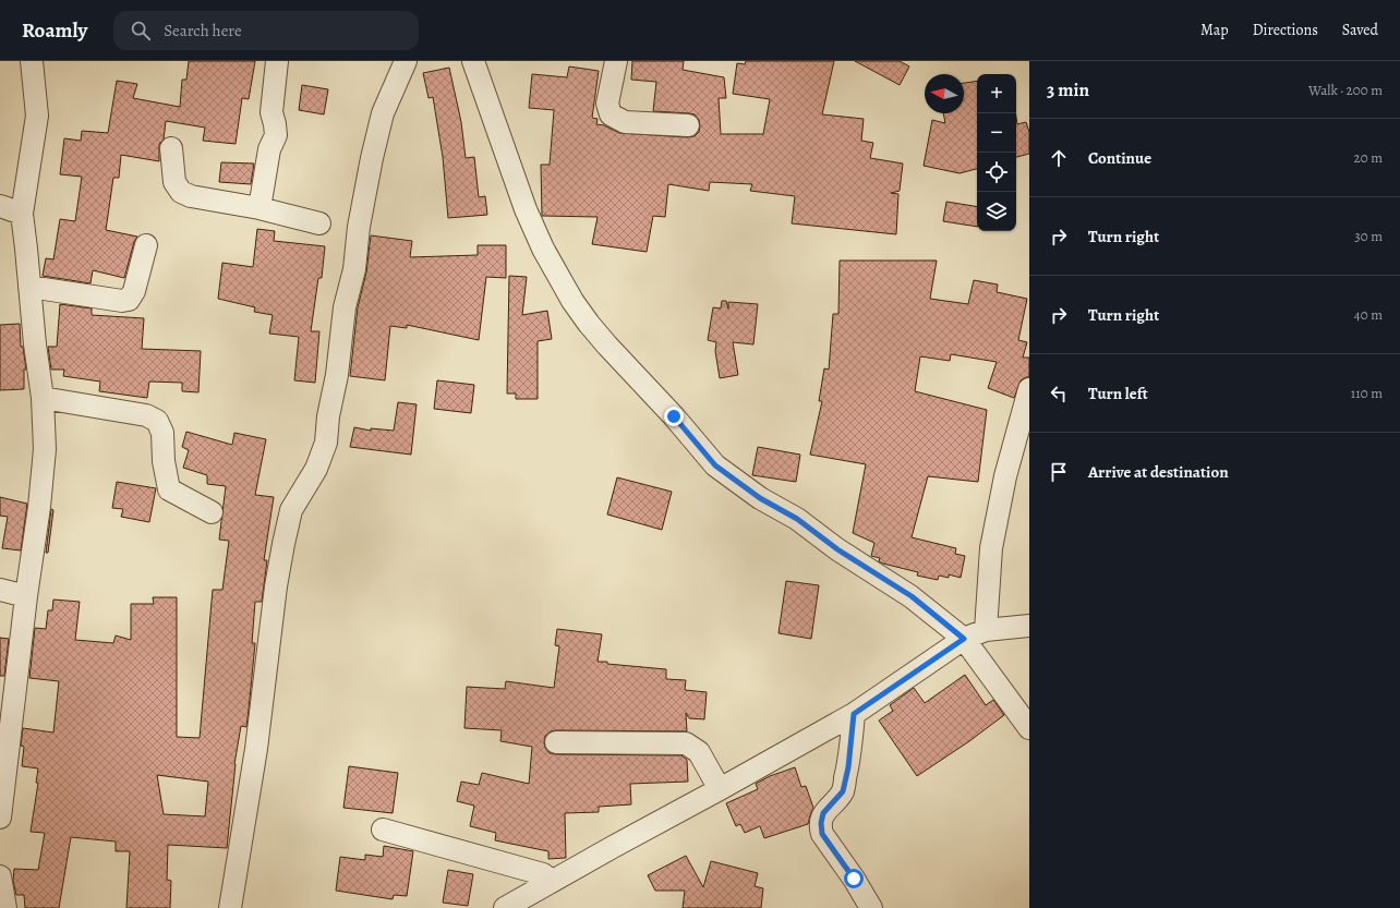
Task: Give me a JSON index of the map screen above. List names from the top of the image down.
{
  "north": "left",
  "page": {
    "header": "Roamly",
    "search": "Search here",
    "nav": ["Map", "Directions", "Saved"],
    "heading": ["3 min", "Walk · 200 m"],
    "map_buttons": ["+", "−"],
    "list": [
      ["Continue", "20 m"],
      ["Turn right", "30 m"],
      ["Turn right", "40 m"],
      ["Turn left", "110 m"],
      "Arrive at destination"
    ]
  }
}
